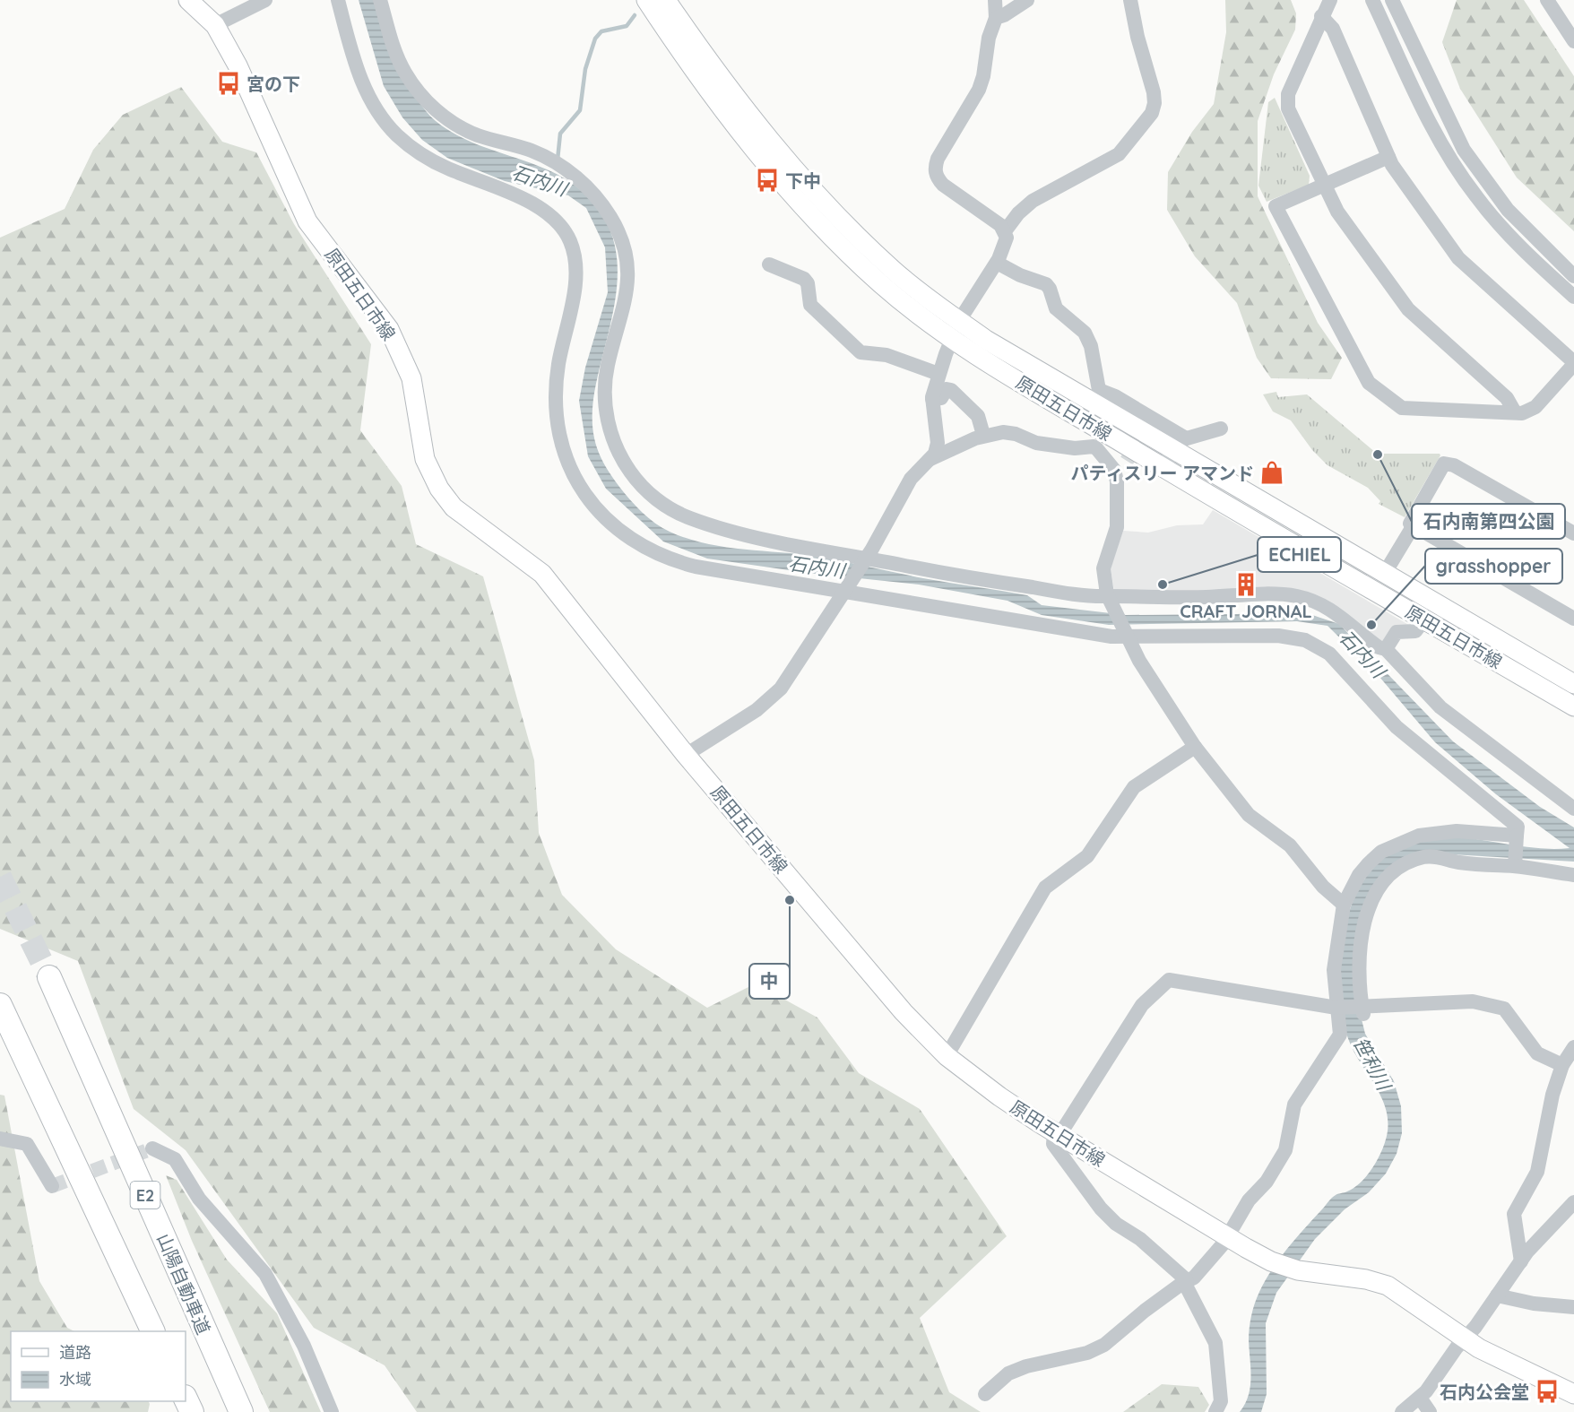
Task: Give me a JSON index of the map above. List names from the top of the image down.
{
  "streets": {
    "highway": ["E2", "山陽自動車道"],
    "main road": ["原田五日市線"]
  },
  "water": ["石内川", "笹利川"],
  "places": {
    "bus stop": ["宮の下", "下中", "石内公会堂"],
    "other": [
      "石内南第四公園",
      "ECHIEL",
      "grasshopper",
      "中"
    ],
    "shop": ["パティスリー アマンド"],
    "building": ["CRAFT JORNAL"]
  },
  "legend": ["道路", "水域"]
}
